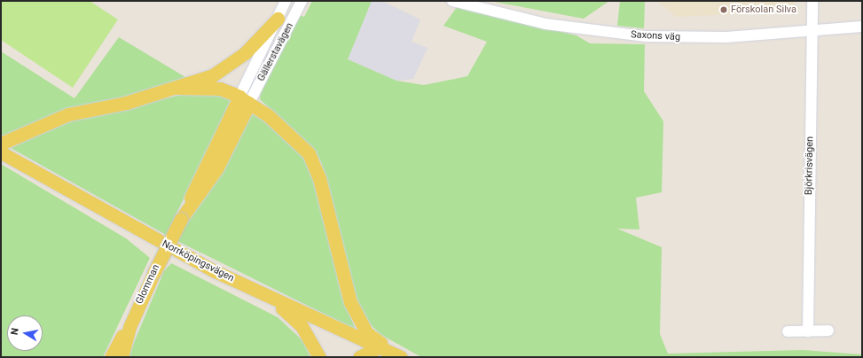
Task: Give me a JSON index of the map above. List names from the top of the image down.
{
  "streets": {
    "main road": ["Norrköpingsvägen", "Glomman"],
    "street": ["Saxons väg", "Gällerstavägen", "Björkrisvägen"]
  },
  "crossings": [
    ["Saxons väg", "Björkrisvägen"],
    ["Gällerstavägen", "Glomman"]
  ],
  "places": ["Förskolan Silva"],
  "north": "left"
}
